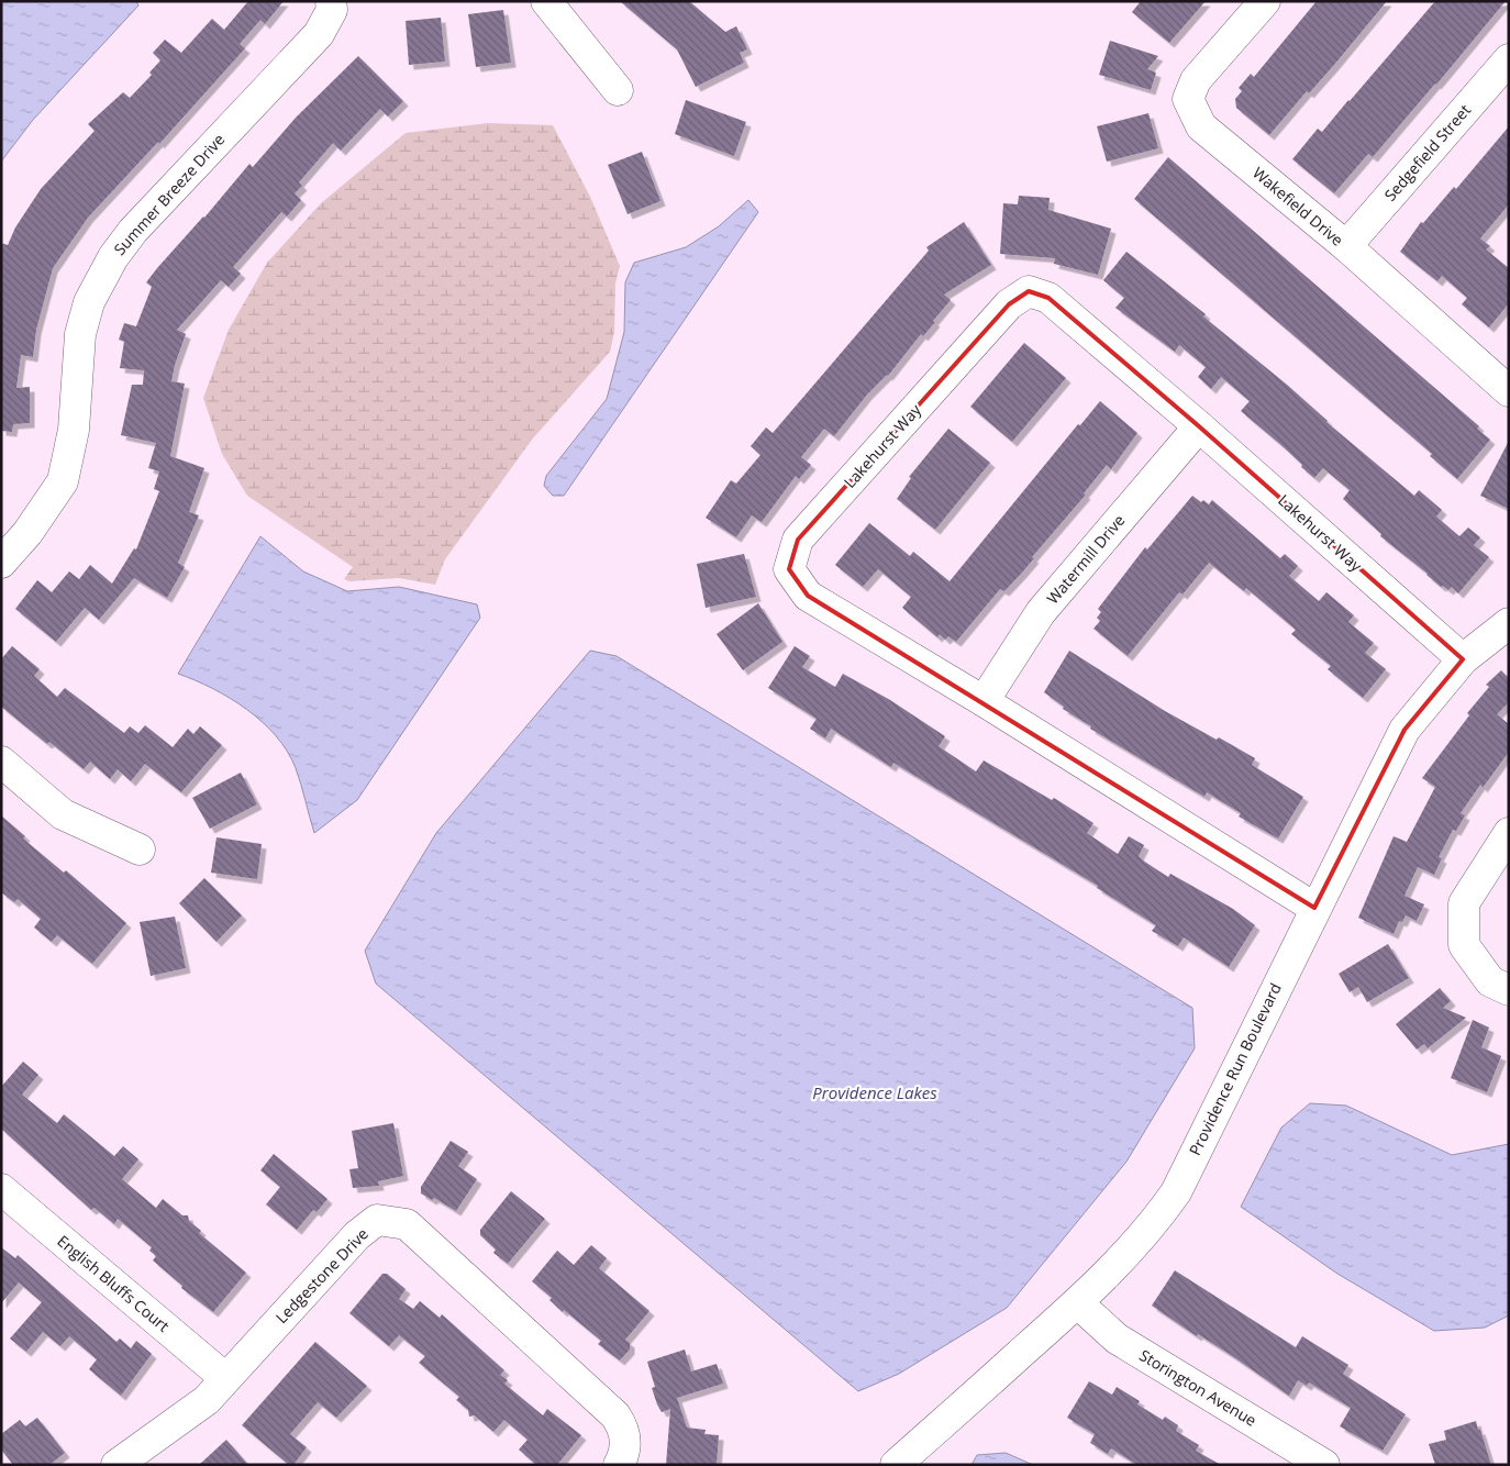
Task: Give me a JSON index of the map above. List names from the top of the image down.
{
  "streets": {
    "street": [
      "Sedgefield Street",
      "Summer Breeze Drive",
      "Wakefield Drive",
      "Lakehurst Way",
      "Watermill Drive",
      "Providence Run Boulevard",
      "Ledgestone Drive",
      "English Bluffs Court",
      "Storington Avenue"
    ]
  },
  "crossings": [
    ["Sedgefield Street", "Wakefield Drive"],
    ["Lakehurst Way", "Watermill Drive"],
    ["Lakehurst Way", "Providence Run Boulevard"],
    ["Providence Run Boulevard", "Storington Avenue"],
    ["Ledgestone Drive", "English Bluffs Court"]
  ],
  "water": ["Providence Lakes"]
}
